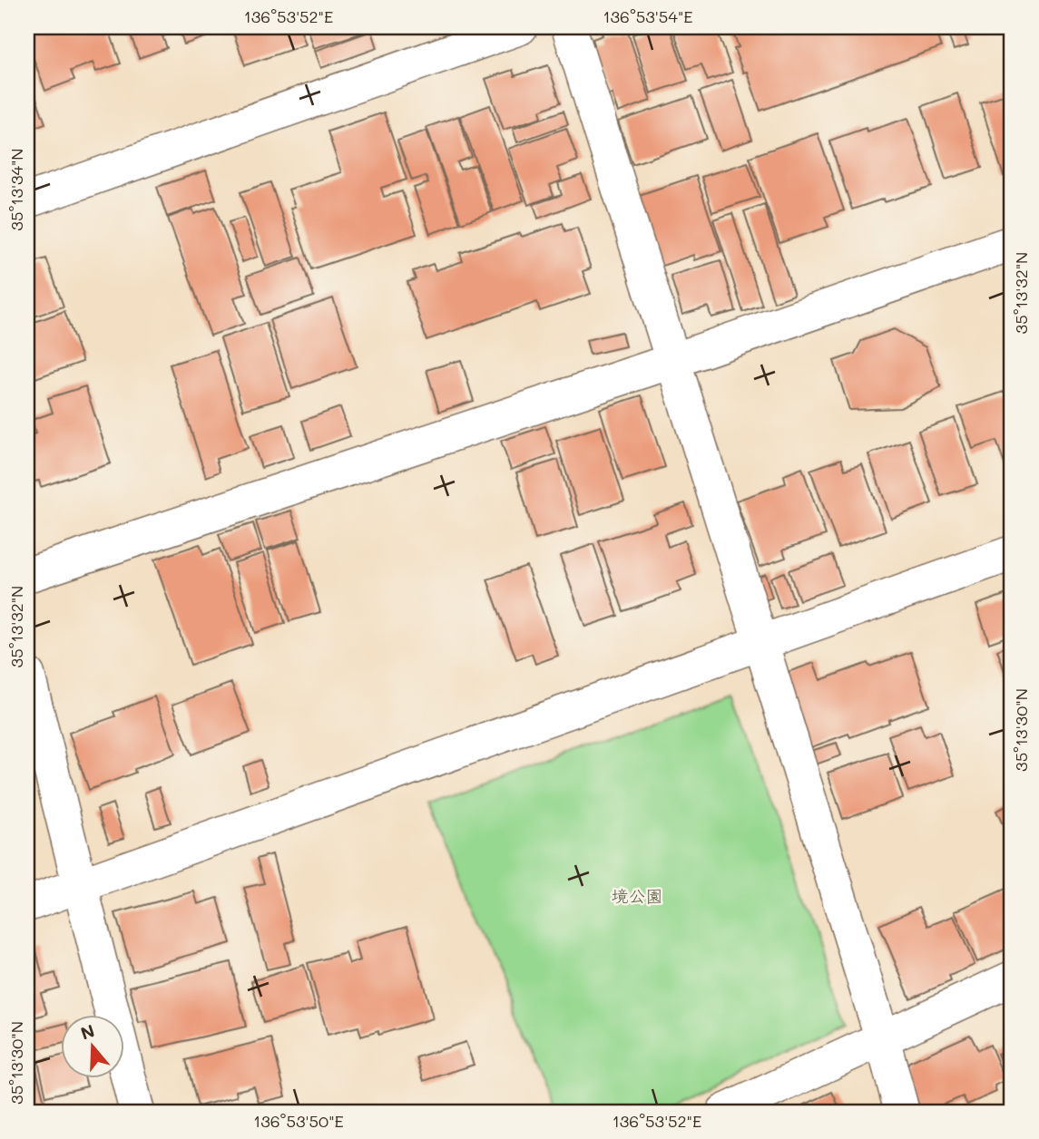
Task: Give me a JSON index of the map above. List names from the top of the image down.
{
  "parks": ["境公園"],
  "north": "top",
  "coordinates": [
    "136°53'52\"E",
    "136°53'54\"E",
    "35°13'34\"N",
    "35°13'32\"N",
    "35°13'30\"N",
    "136°53'50\"E"
  ]
}
